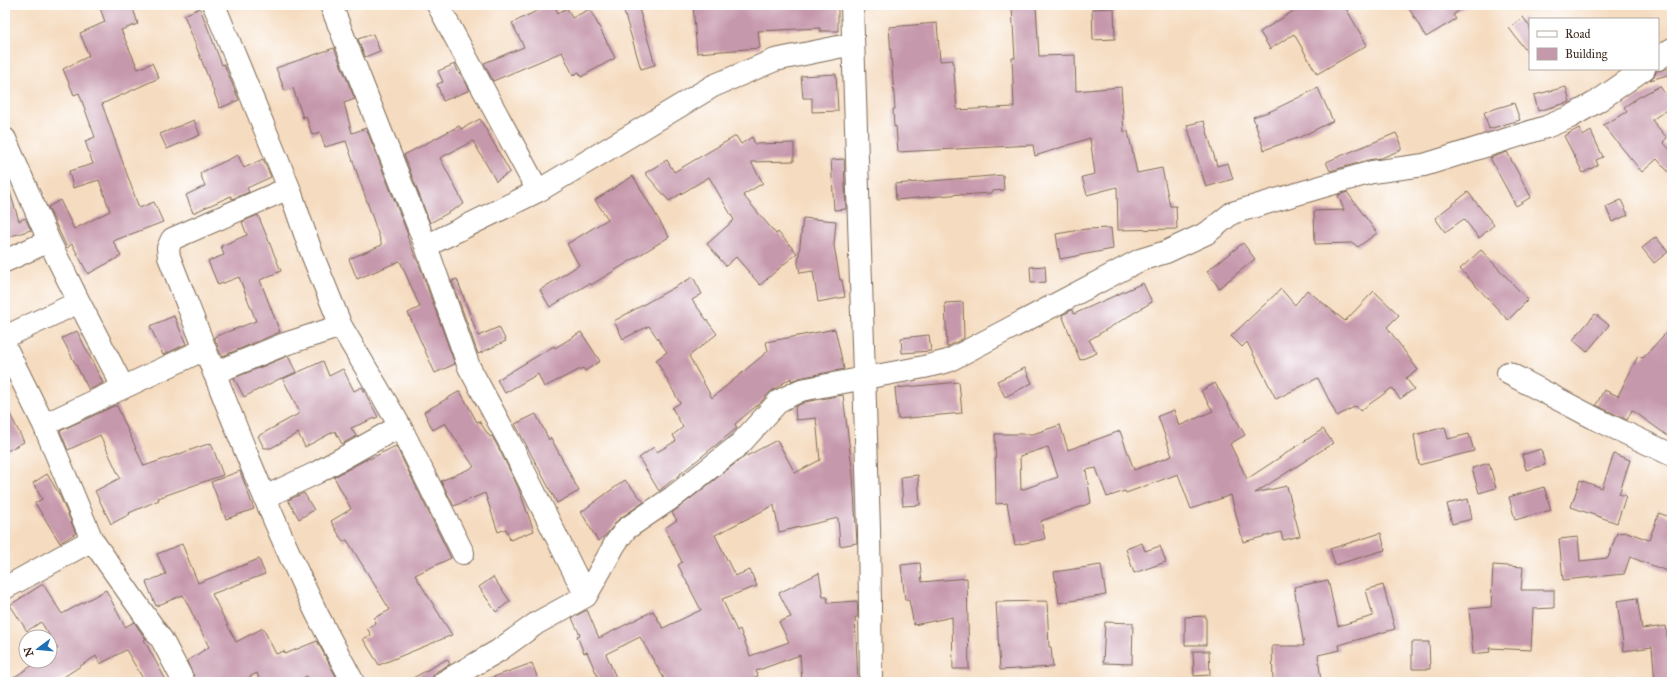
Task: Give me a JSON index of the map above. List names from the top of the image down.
{
  "legend": ["Road", "Building"],
  "north": "left"
}
